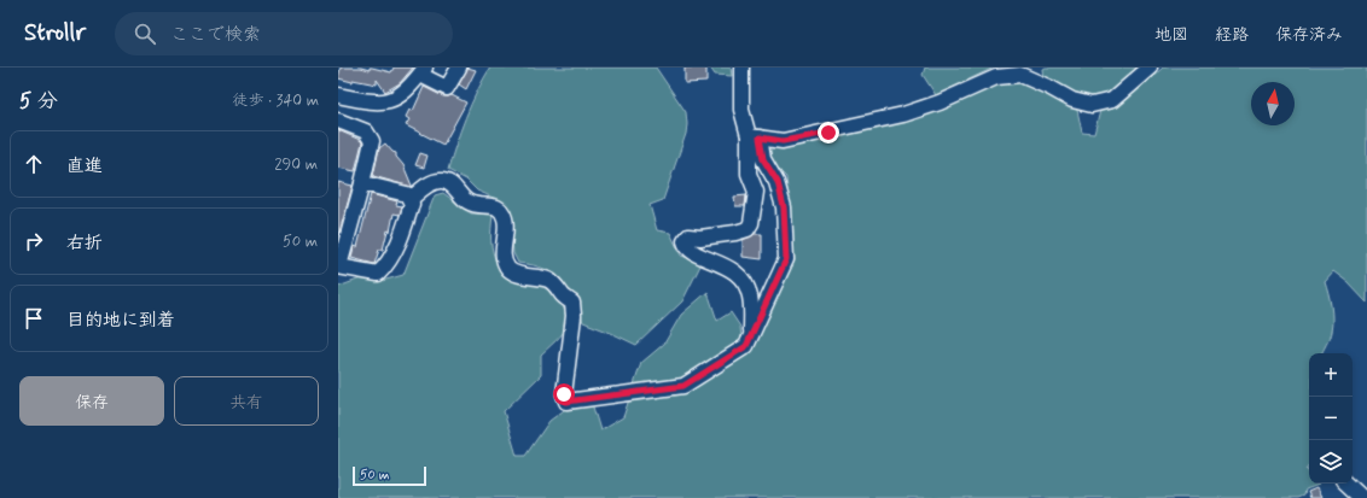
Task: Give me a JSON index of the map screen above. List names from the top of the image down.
{
  "scale_bar": "50 m",
  "north": "top",
  "page": {
    "header": "Strollr",
    "search": "ここで検索",
    "nav": ["地図", "経路", "保存済み"],
    "heading": ["5 分", "徒歩 · 340 m"],
    "list": [
      ["直進", "290 m"],
      ["右折", "50 m"],
      "目的地に到着"
    ],
    "map_buttons": ["+", "−"],
    "buttons": ["保存", "共有"],
    "scale": "50 m"
  }
}
